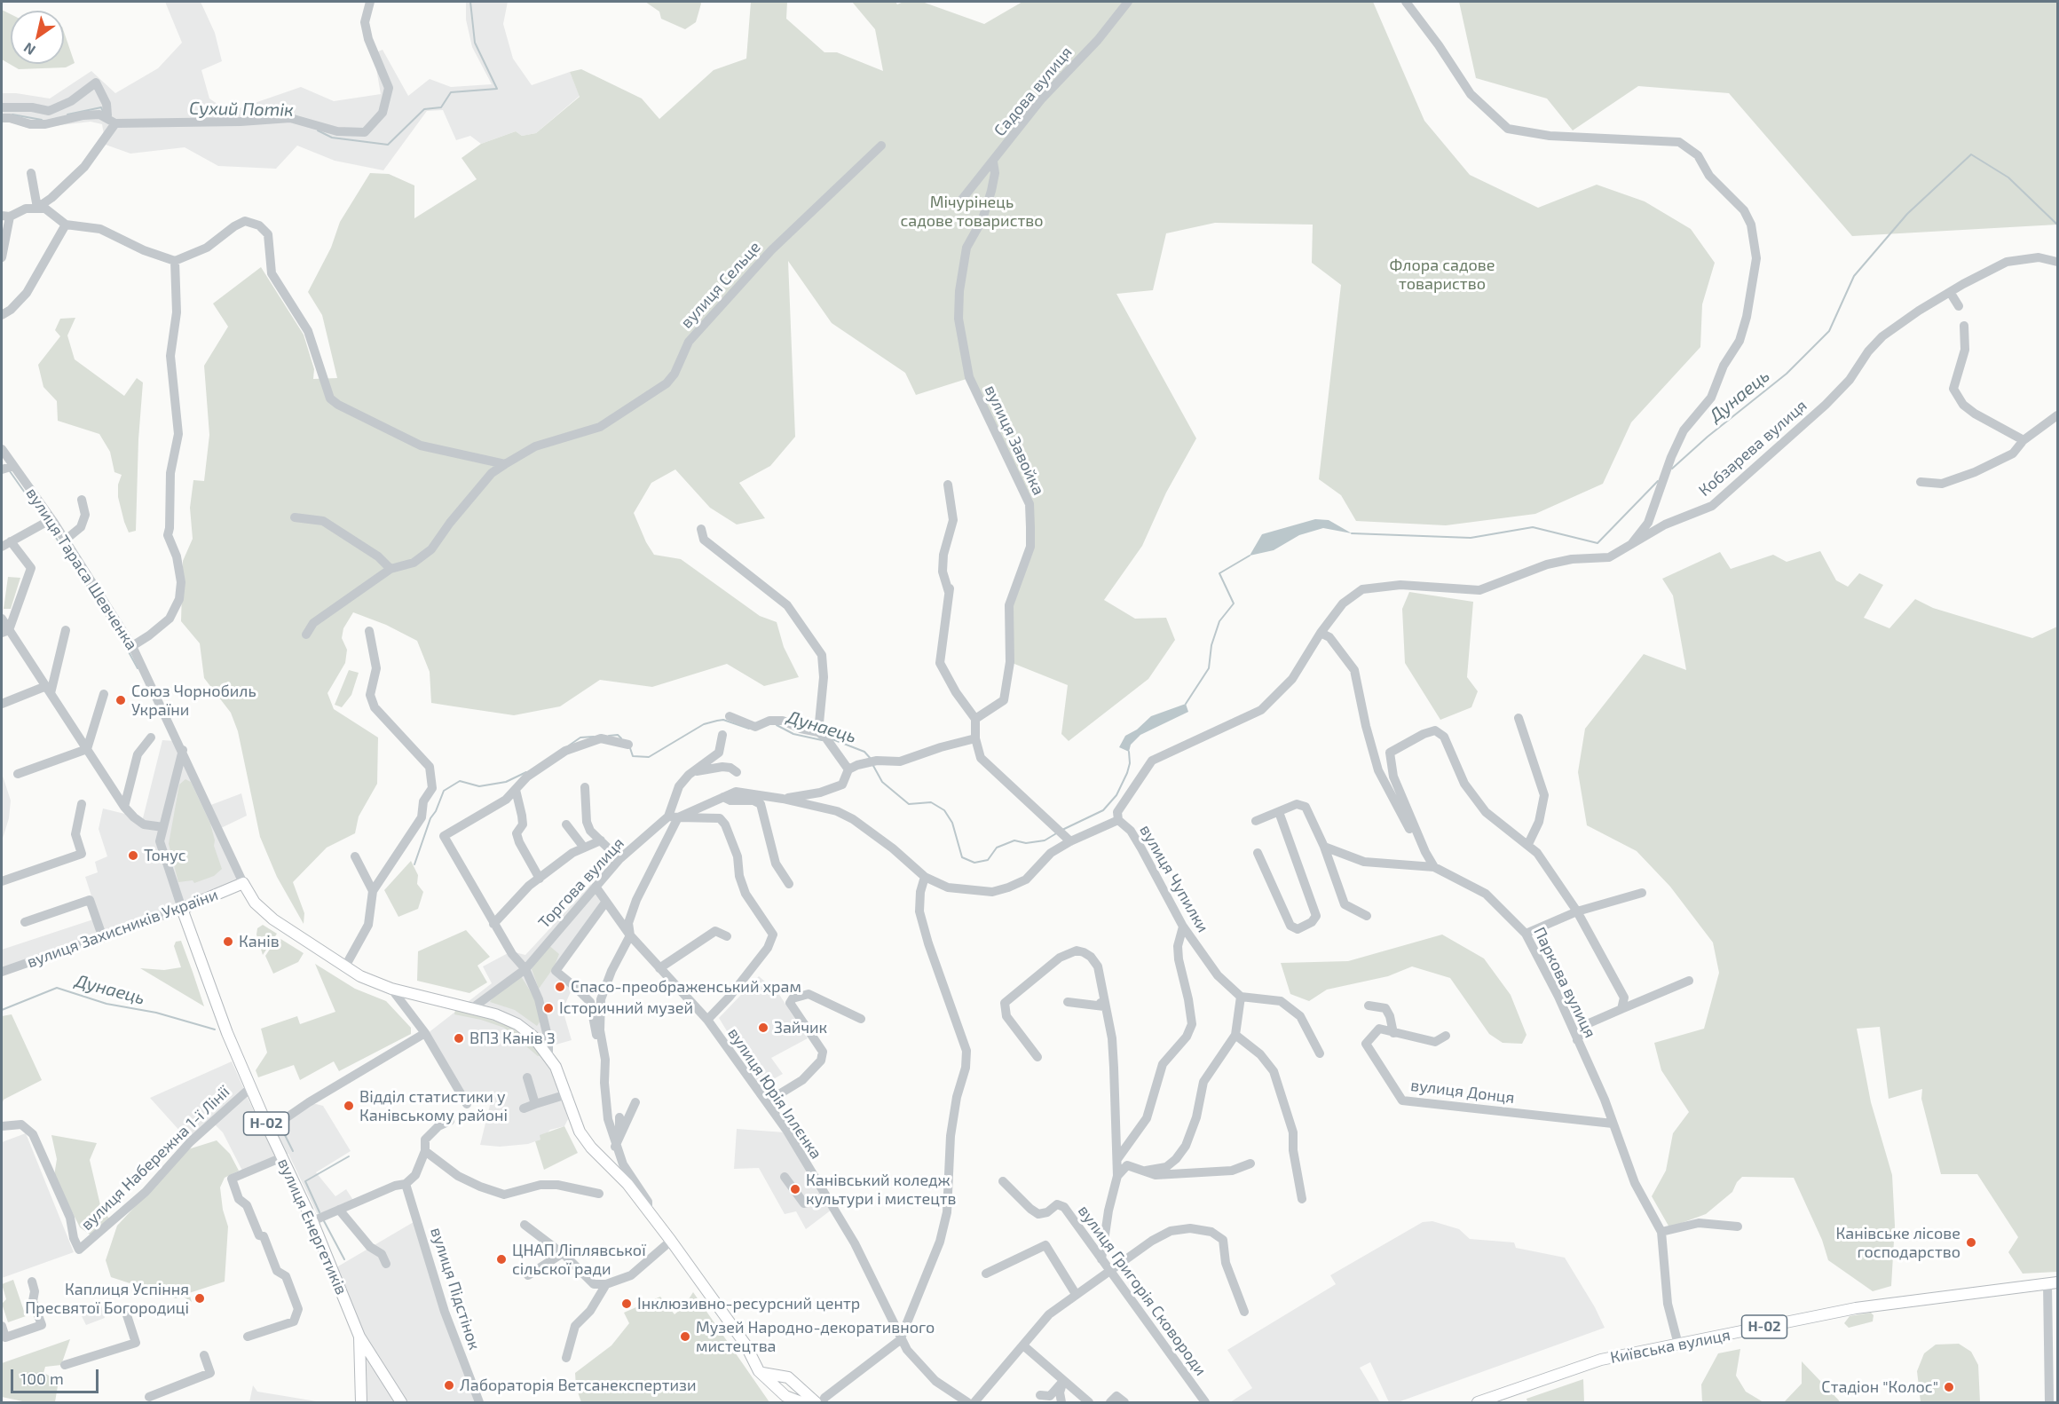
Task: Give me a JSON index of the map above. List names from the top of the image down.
{
  "streets": {
    "main road": [
      "вулиця Тараса Шевченка",
      "вулиця Захисників України",
      "Н-02",
      "вулиця Енергетиків",
      "Київська вулиця"
    ],
    "street": [
      "Садова вулиця",
      "вулиця Сельце",
      "вулиця Завойка",
      "Кобзарева вулиця",
      "вулиця Чупилки",
      "Торгова вулиця",
      "Паркова вулиця",
      "вулиця Донця",
      "вулиця Юрія Іллєнка",
      "вулиця Набережна 1-ї Лінії",
      "вулиця Підстінок",
      "вулиця Григорія Сковороди"
    ]
  },
  "crossings": [
    ["Садова вулиця", "вулиця Завойка"],
    ["Кобзарева вулиця", "вулиця Чупилки"],
    ["вулиця Тараса Шевченка", "Торгова вулиця"],
    ["вулиця Тараса Шевченка", "вулиця Захисників України"],
    ["Торгова вулиця", "вулиця Юрія Іллєнка"],
    ["вулиця Захисників України", "вулиця Енергетиків"],
    ["Паркова вулиця", "вулиця Донця"],
    ["Паркова вулиця", "Київська вулиця"],
    ["вулиця Набережна 1-ї Лінії", "вулиця Енергетиків"]
  ],
  "water": ["Сухий Потік", "Дунаець"],
  "parks": ["Мічурінець садове товариство", "Флора садове товариство"],
  "places": [
    "Союз Чорнобиль України",
    "Тонус",
    "Канів",
    "Спасо-преображенський храм",
    "Історичний музей",
    "Зайчик",
    "ВПЗ Канів 3",
    "Відділ статистики у Канівському районі",
    "Канівський коледж культури і мистецтв",
    "Канівське лісове господарство",
    "ЦНАП Ліплявської сільскої ради",
    "Каплиця Успіння Пресвятої Богородиці",
    "Інклюзивно-ресурсний центр",
    "Музей Народно-декоративного мистецтва",
    "Лабораторія Ветсанекспертизи",
    "Стадіон \"Колос\""
  ],
  "scale_bar": "100 m",
  "north": "bottom left"
}
